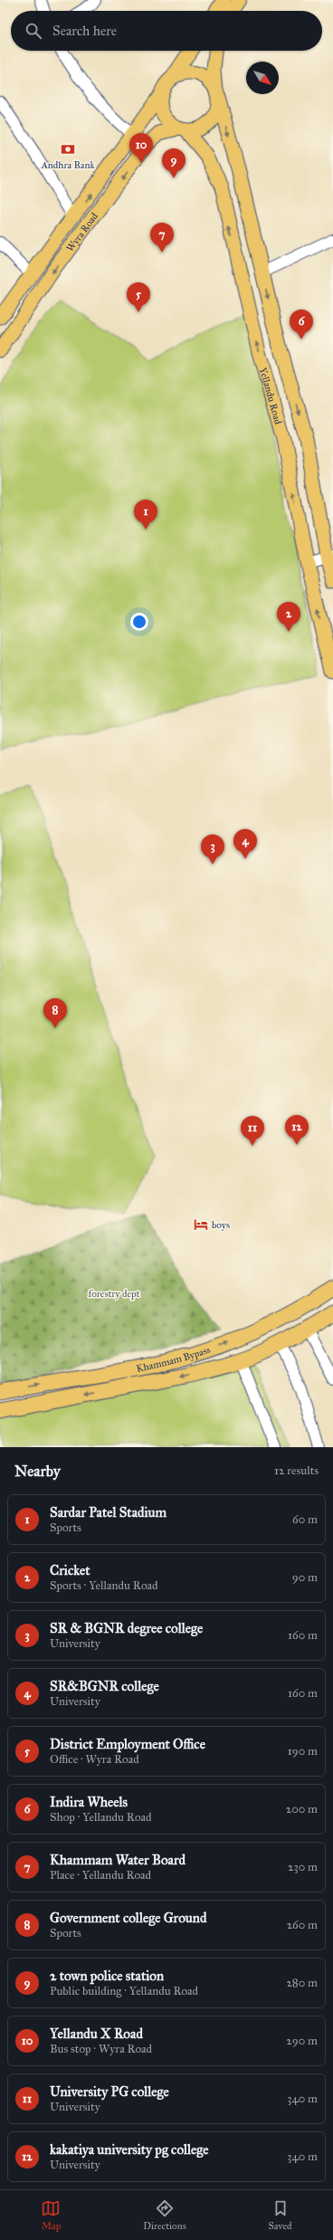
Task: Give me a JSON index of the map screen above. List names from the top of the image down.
{
  "streets": {
    "highway": ["Khammam Bypass"],
    "main road": ["Wyra Road", "Yellandu Road"]
  },
  "crossings": [
    ["Wyra Road", "Yellandu Road"]
  ],
  "parks": ["forestry dept"],
  "places": {
    "bank": ["Andhra Bank"],
    "hotel": ["boys"]
  },
  "north": "bottom right",
  "page": {
    "search": "Search here",
    "pins": [
      "10",
      "9",
      "7",
      "5",
      "6",
      "1",
      "2",
      "4",
      "3",
      "8",
      "12",
      "11"
    ],
    "heading": ["Nearby", "12 results"],
    "list": [
      {
        "mark": "1",
        "name": "Sardar Patel Stadium",
        "note": "Sports",
        "value": "60 m"
      },
      {
        "mark": "2",
        "name": "Cricket",
        "note": "Sports · Yellandu Road",
        "value": "90 m"
      },
      {
        "mark": "3",
        "name": "SR & BGNR degree college",
        "note": "University",
        "value": "160 m"
      },
      {
        "mark": "4",
        "name": "SR&BGNR college",
        "note": "University",
        "value": "160 m"
      },
      {
        "mark": "5",
        "name": "District Employment Office",
        "note": "Office · Wyra Road",
        "value": "190 m"
      },
      {
        "mark": "6",
        "name": "Indira Wheels",
        "note": "Shop · Yellandu Road",
        "value": "200 m"
      },
      {
        "mark": "7",
        "name": "Khammam Water Board",
        "note": "Place · Yellandu Road",
        "value": "230 m"
      },
      {
        "mark": "8",
        "name": "Government college Ground",
        "note": "Sports",
        "value": "260 m"
      },
      {
        "mark": "9",
        "name": "2 town police station",
        "note": "Public building · Yellandu Road",
        "value": "280 m"
      },
      {
        "mark": "10",
        "name": "Yellandu X Road",
        "note": "Bus stop · Wyra Road",
        "value": "290 m"
      },
      {
        "mark": "11",
        "name": "University PG college",
        "note": "University",
        "value": "340 m"
      },
      {
        "mark": "12",
        "name": "kakatiya university pg college",
        "note": "University",
        "value": "340 m"
      }
    ],
    "nav": ["Map", "Directions", "Saved"]
  }
}
